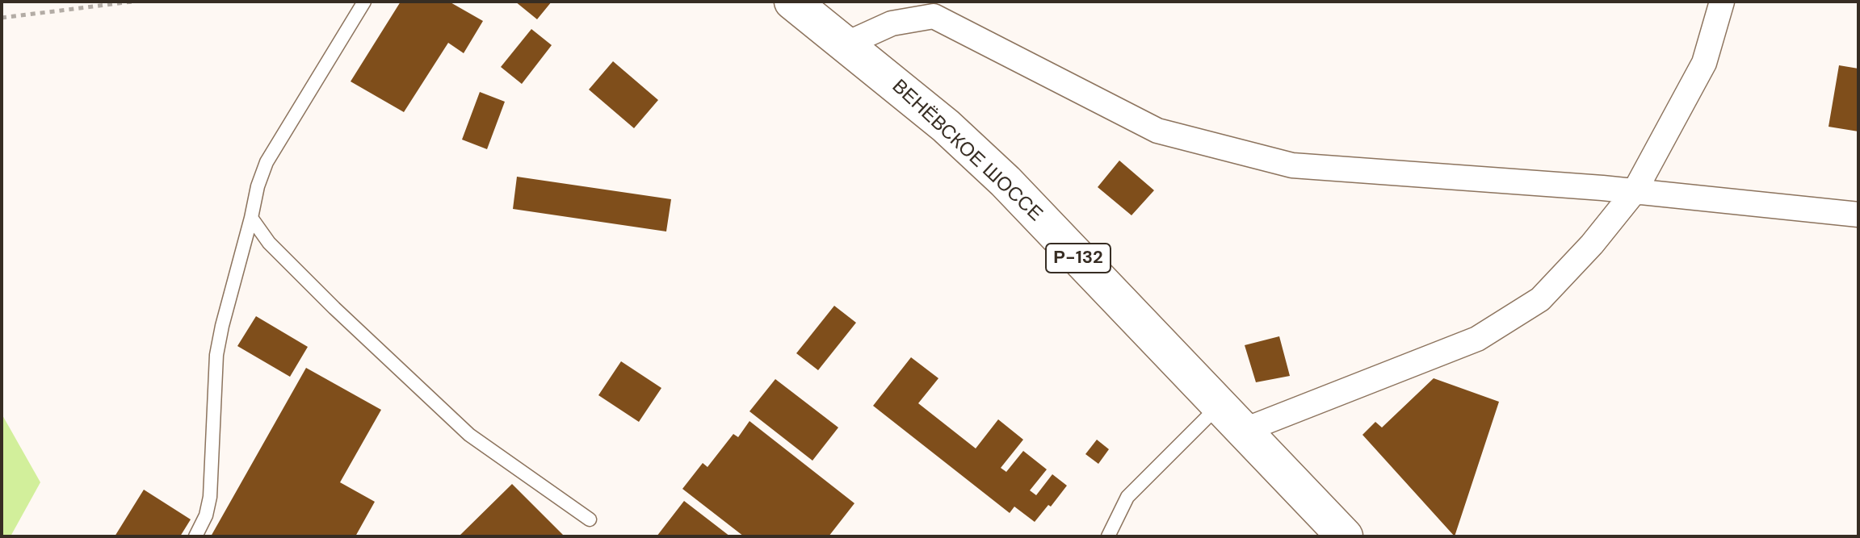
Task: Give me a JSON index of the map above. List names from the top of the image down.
{
  "streets": {
    "main road": ["ВЕНЁВСКОЕ ШОССЕ", "Р-132"]
  }
}
